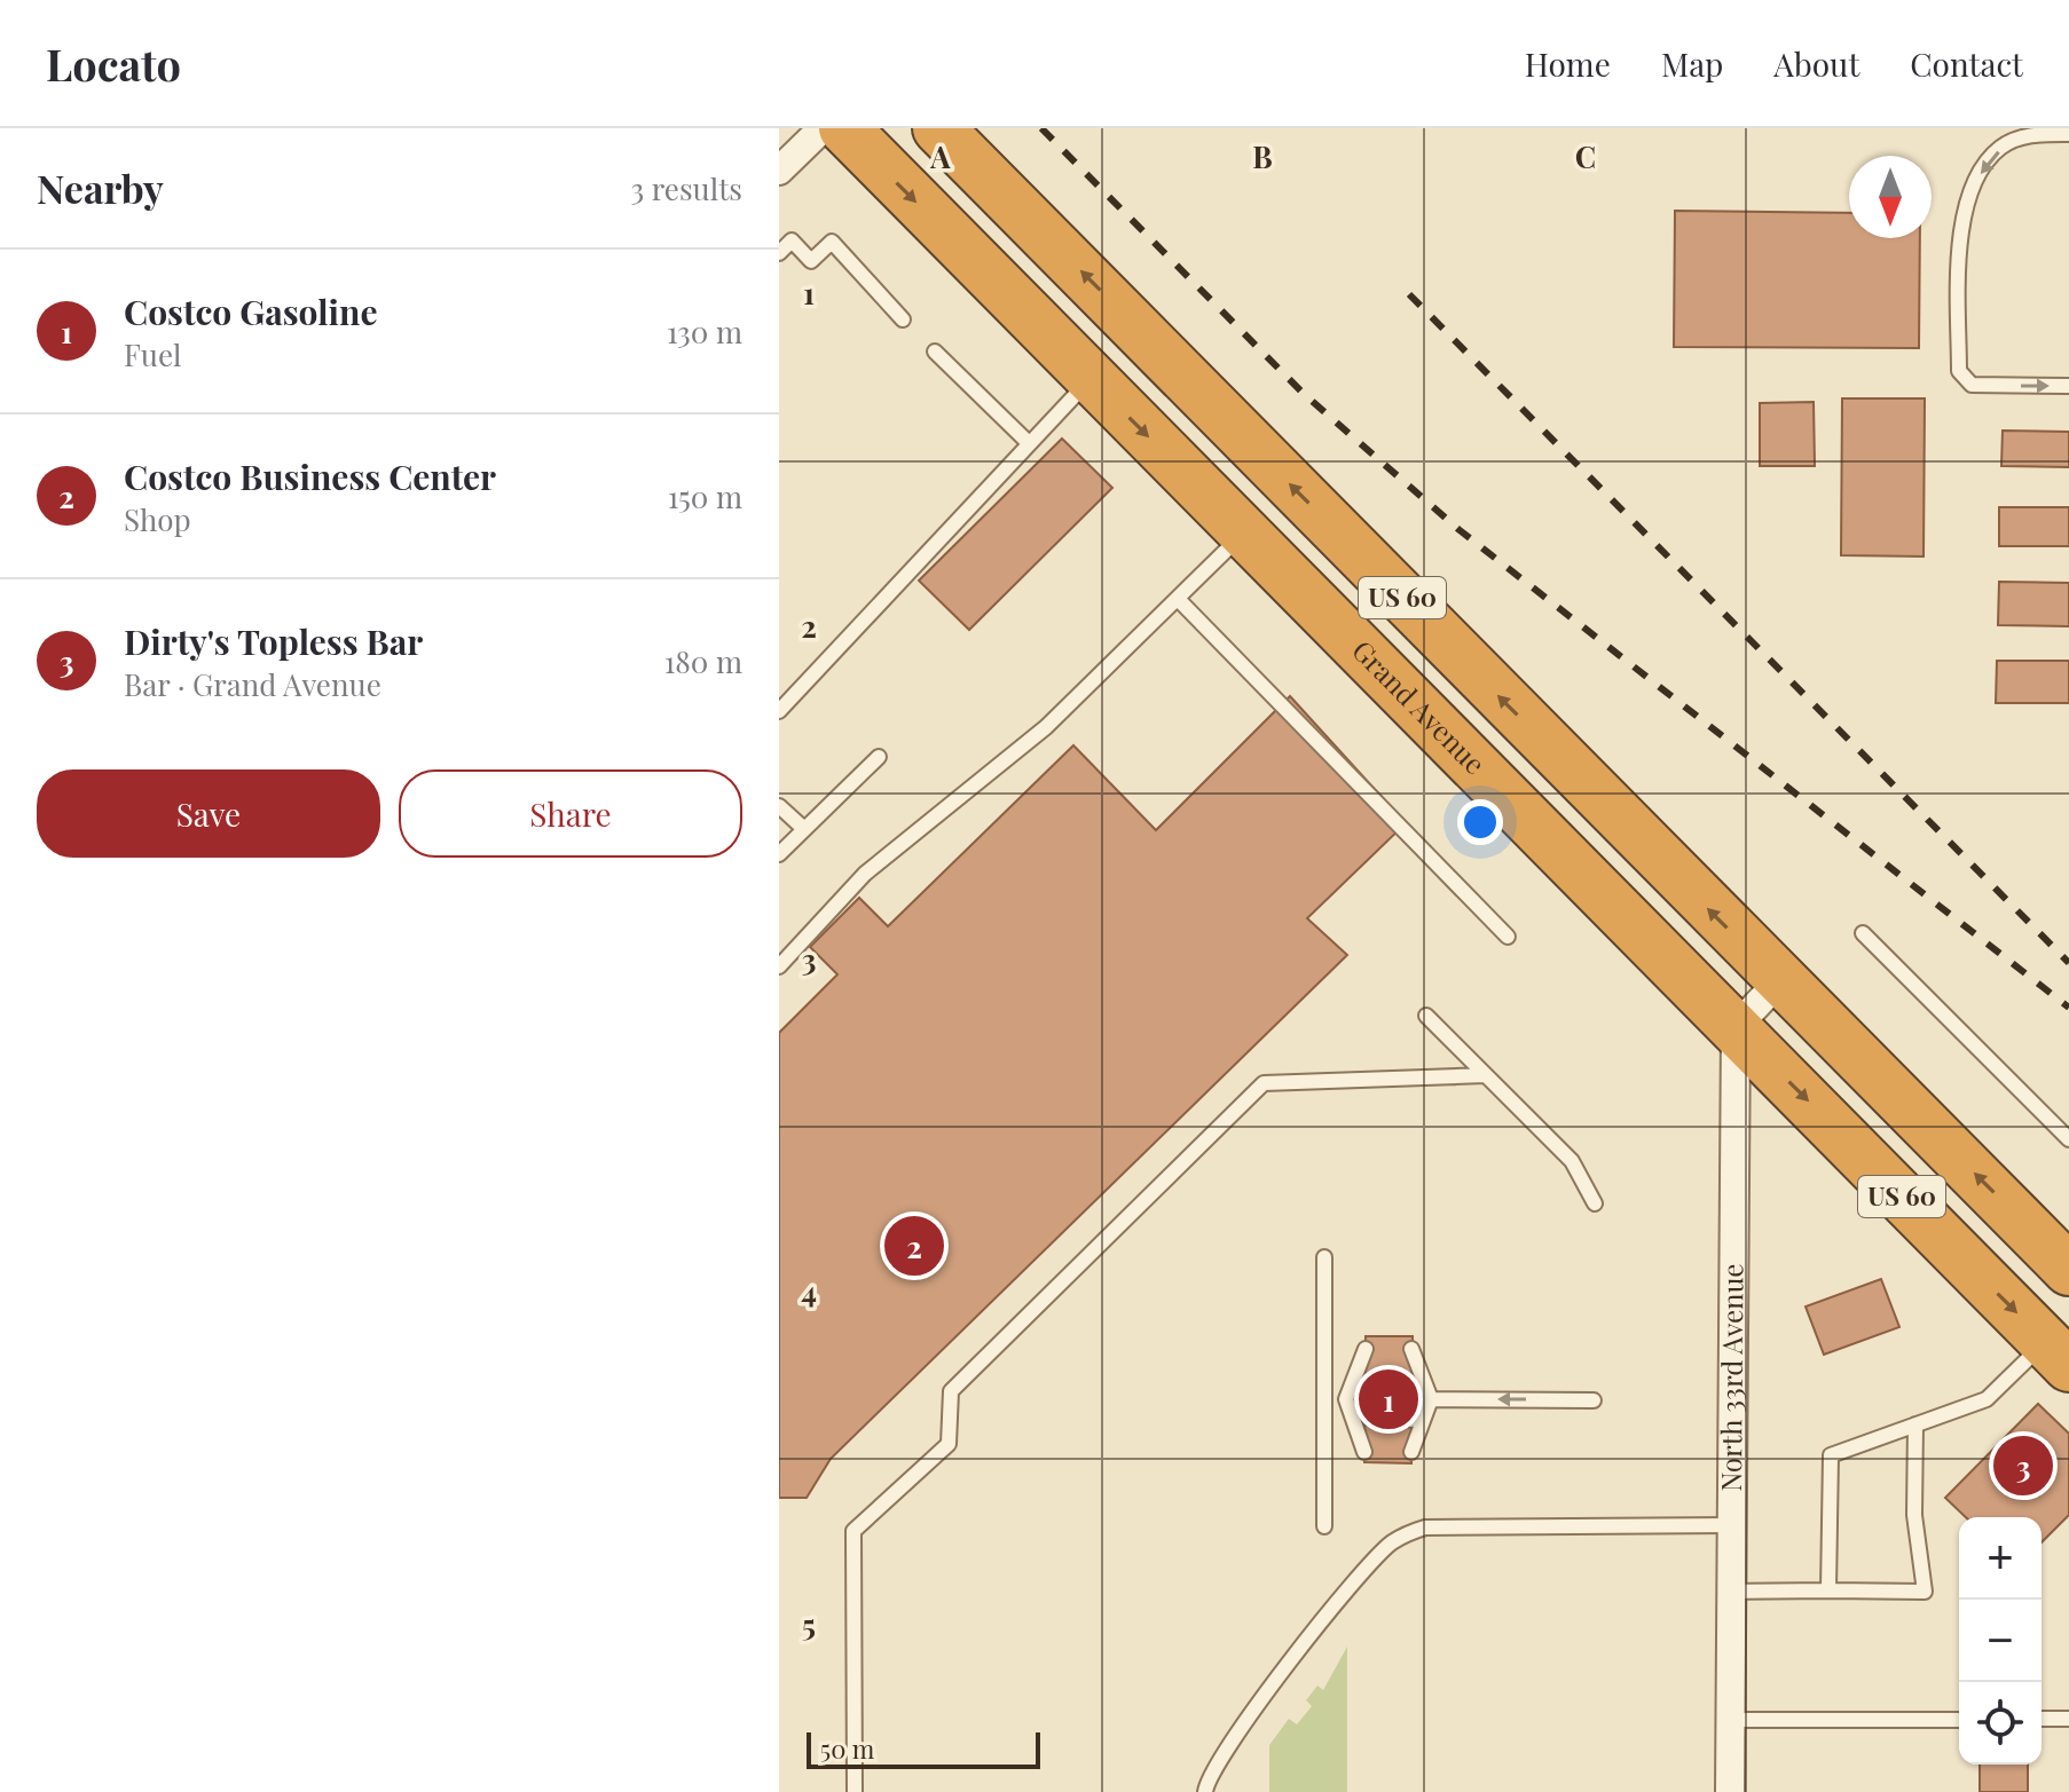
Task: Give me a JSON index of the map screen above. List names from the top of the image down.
{
  "streets": {
    "highway": ["US 60", "Grand Avenue"],
    "street": ["North 33rd Avenue"]
  },
  "crossings": [
    ["Grand Avenue", "North 33rd Avenue"]
  ],
  "scale_bar": "50 m",
  "north": "bottom",
  "page": {
    "header": "Locato",
    "nav": [
      "Home",
      "Map",
      "About",
      "Contact"
    ],
    "heading": ["Nearby", "3 results"],
    "list": [
      {
        "mark": "1",
        "name": "Costco Gasoline",
        "note": "Fuel",
        "value": "130 m"
      },
      {
        "mark": "2",
        "name": "Costco Business Center",
        "note": "Shop",
        "value": "150 m"
      },
      {
        "mark": "3",
        "name": "Dirty's Topless Bar",
        "note": "Bar · Grand Avenue",
        "value": "180 m"
      }
    ],
    "buttons": ["Save", "Share"],
    "pins": ["2", "1", "3"],
    "map_buttons": ["+", "−"],
    "scale": "50 m"
  },
  "grid": {
    "columns": ["A", "B", "C"],
    "rows": [
      "1",
      "2",
      "3",
      "4",
      "5"
    ]
  }
}
